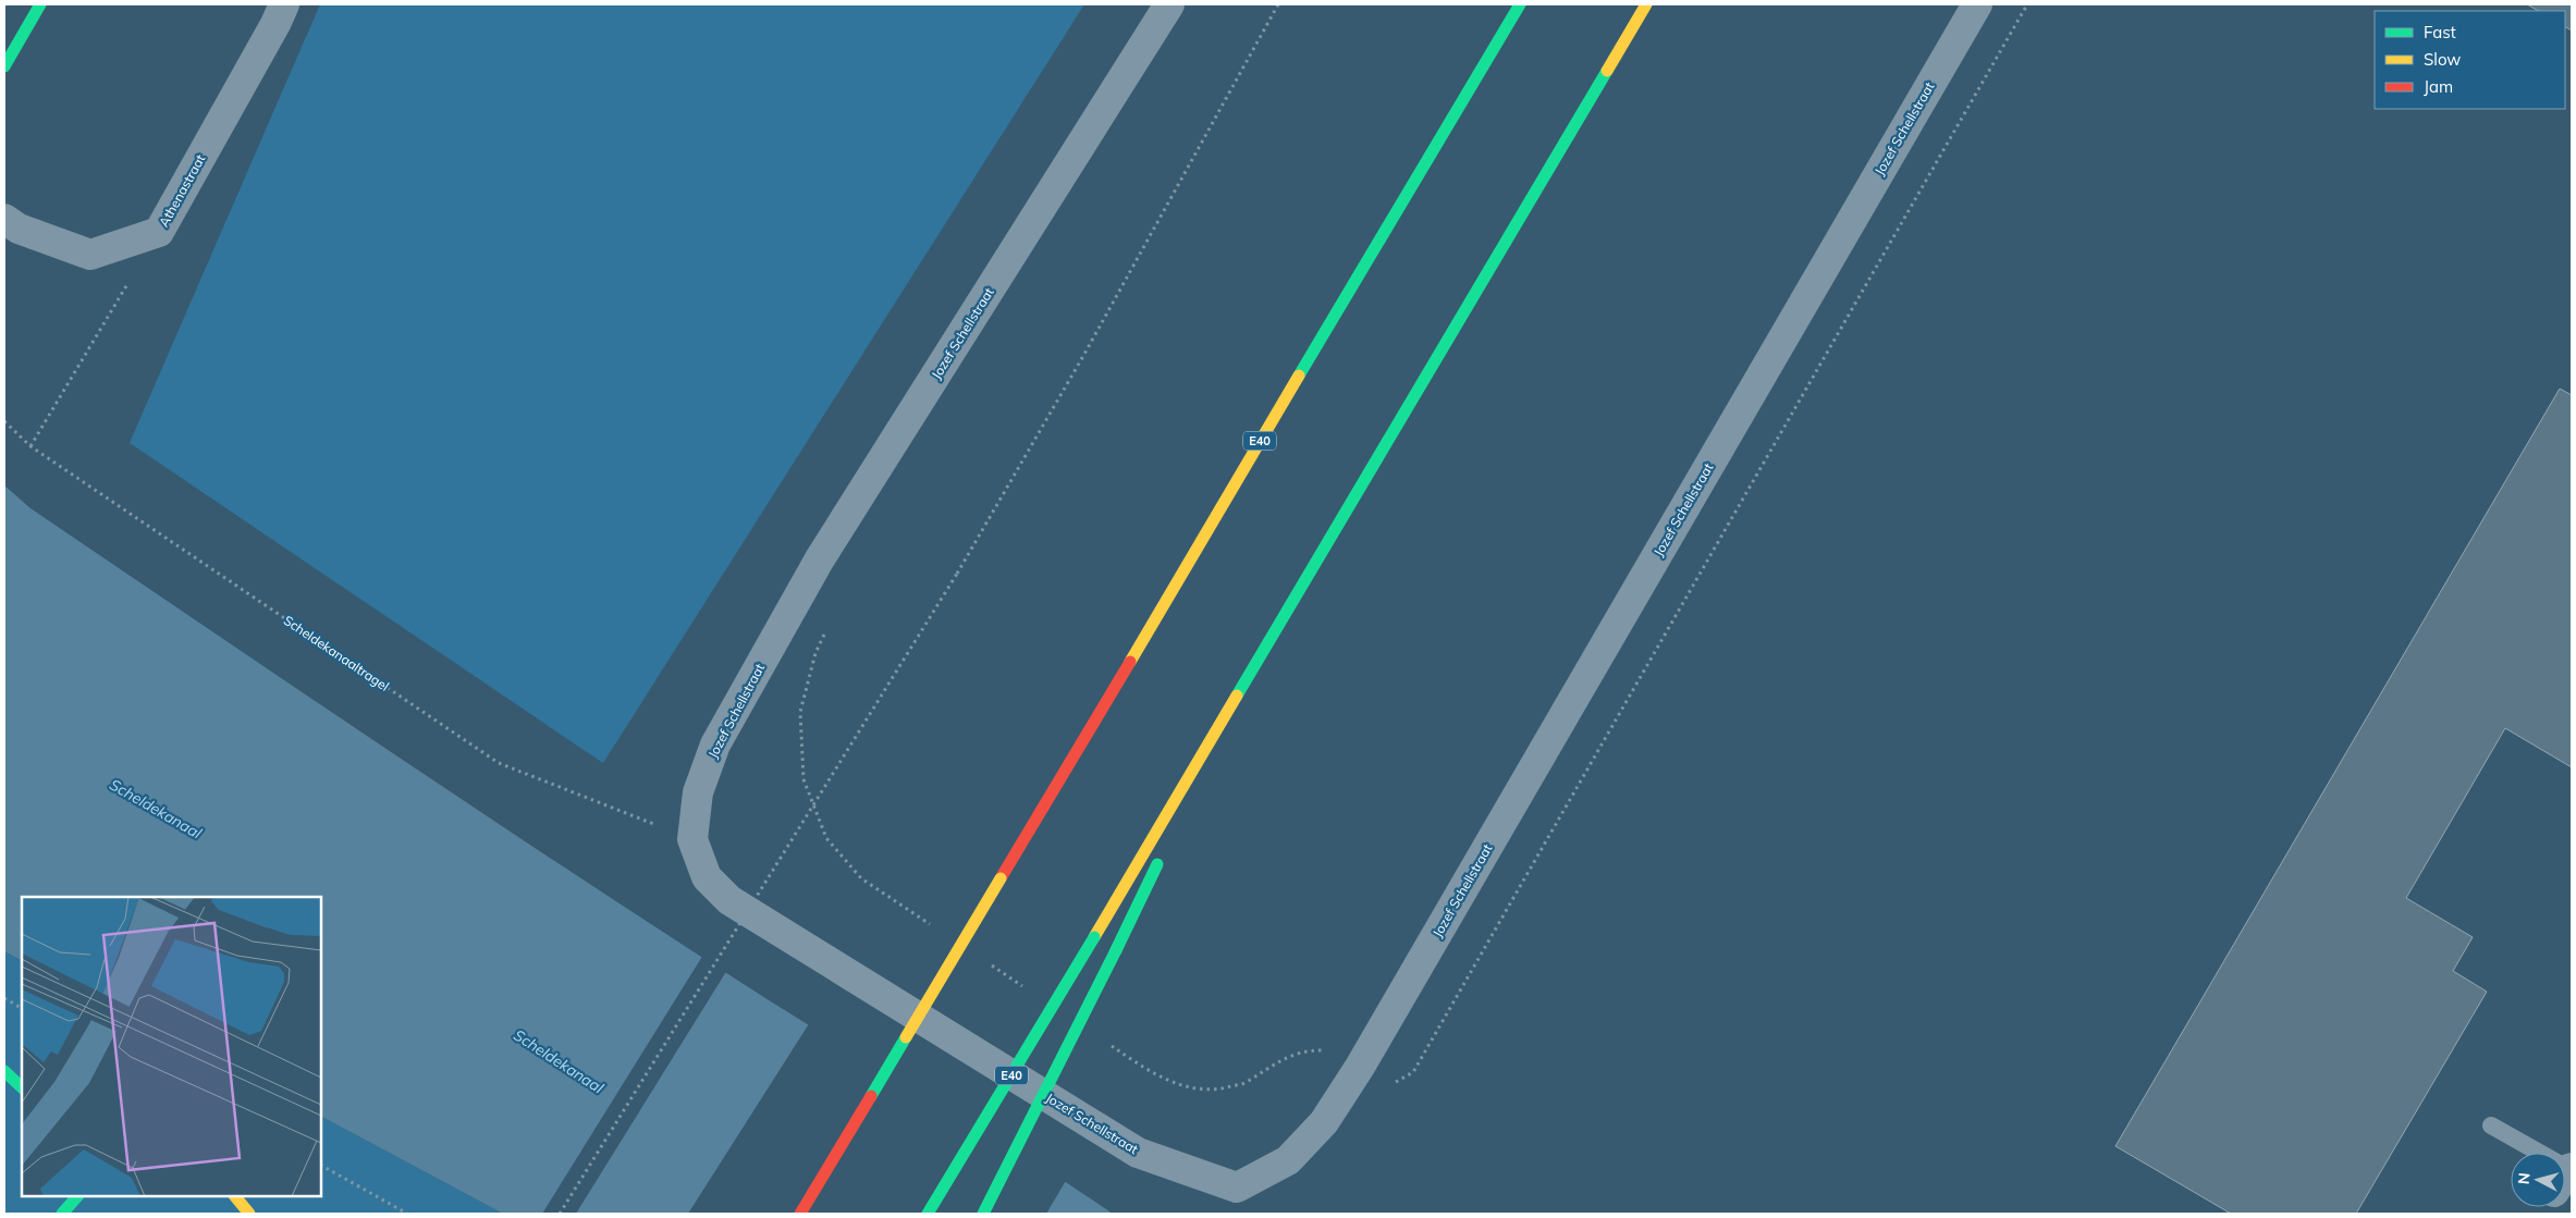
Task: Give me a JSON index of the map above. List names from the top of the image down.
{
  "streets": {
    "main road": ["E40"],
    "street": ["Jozef Schellstraat", "Athenastraat"],
    "path": ["Scheldekanaaltragel"]
  },
  "crossings": [
    ["Jozef Schellstraat", "Scheldekanaaltragel"]
  ],
  "water": ["Scheldekanaal"],
  "legend": ["Fast", "Slow", "Jam"],
  "north": "left"
}
